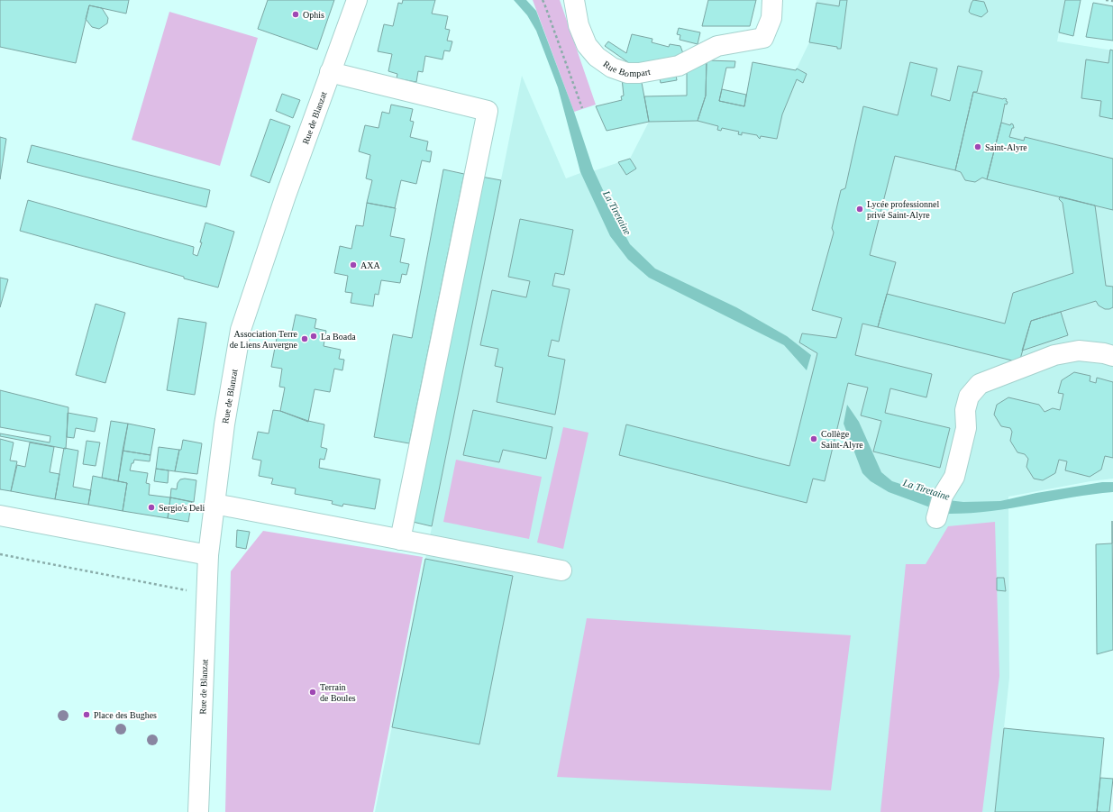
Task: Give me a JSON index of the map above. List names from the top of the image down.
{
  "streets": {
    "street": ["Rue Bompart", "Rue de Blanzat"]
  },
  "water": ["La Tiretaine"],
  "places": [
    "Ophis",
    "Saint-Alyre",
    "Lycée professionnel privé Saint-Alyre",
    "AXA",
    "La Boada",
    "Association Terre de Liens Auvergne",
    "Collège Saint-Alyre",
    "Sergio's Deli",
    "Terrain de Boules",
    "Place des Bughes"
  ]
}
